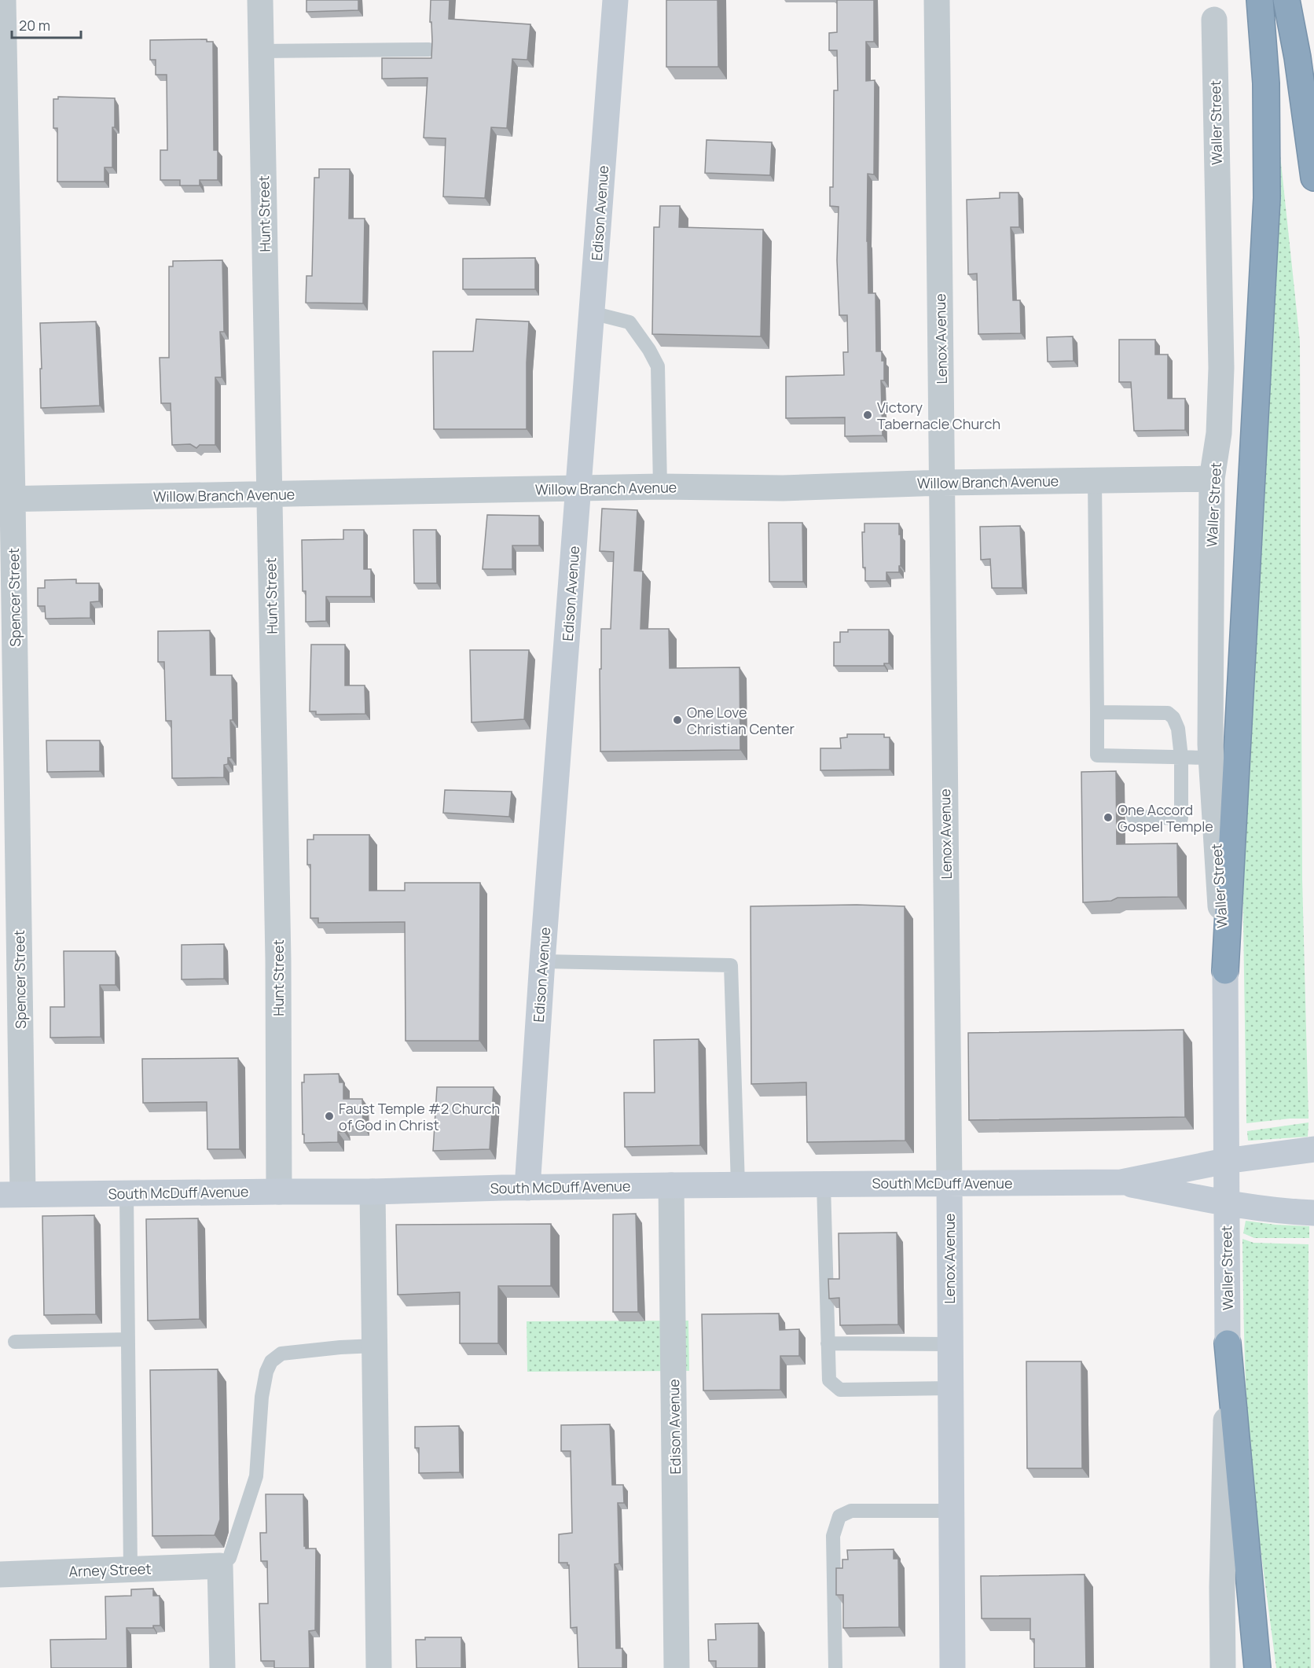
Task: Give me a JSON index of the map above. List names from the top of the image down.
{
  "streets": {
    "main road": [
      "Waller Street",
      "Edison Avenue",
      "Lenox Avenue",
      "South McDuff Avenue"
    ],
    "street": [
      "Hunt Street",
      "Willow Branch Avenue",
      "Spencer Street",
      "Arney Street"
    ]
  },
  "crossings": [
    ["Waller Street", "Willow Branch Avenue"],
    ["Waller Street", "South McDuff Avenue"],
    ["Edison Avenue", "Willow Branch Avenue"],
    ["Edison Avenue", "South McDuff Avenue"],
    ["Hunt Street", "Willow Branch Avenue"],
    ["Hunt Street", "South McDuff Avenue"],
    ["Lenox Avenue", "Willow Branch Avenue"],
    ["Lenox Avenue", "South McDuff Avenue"],
    ["Willow Branch Avenue", "Spencer Street"],
    ["Spencer Street", "South McDuff Avenue"]
  ],
  "places": [
    "Victory Tabernacle Church",
    "One Love Christian Center",
    "One Accord Gospel Temple",
    "Faust Temple #2 Church of God in Christ"
  ],
  "scale_bar": "20 m"
}
